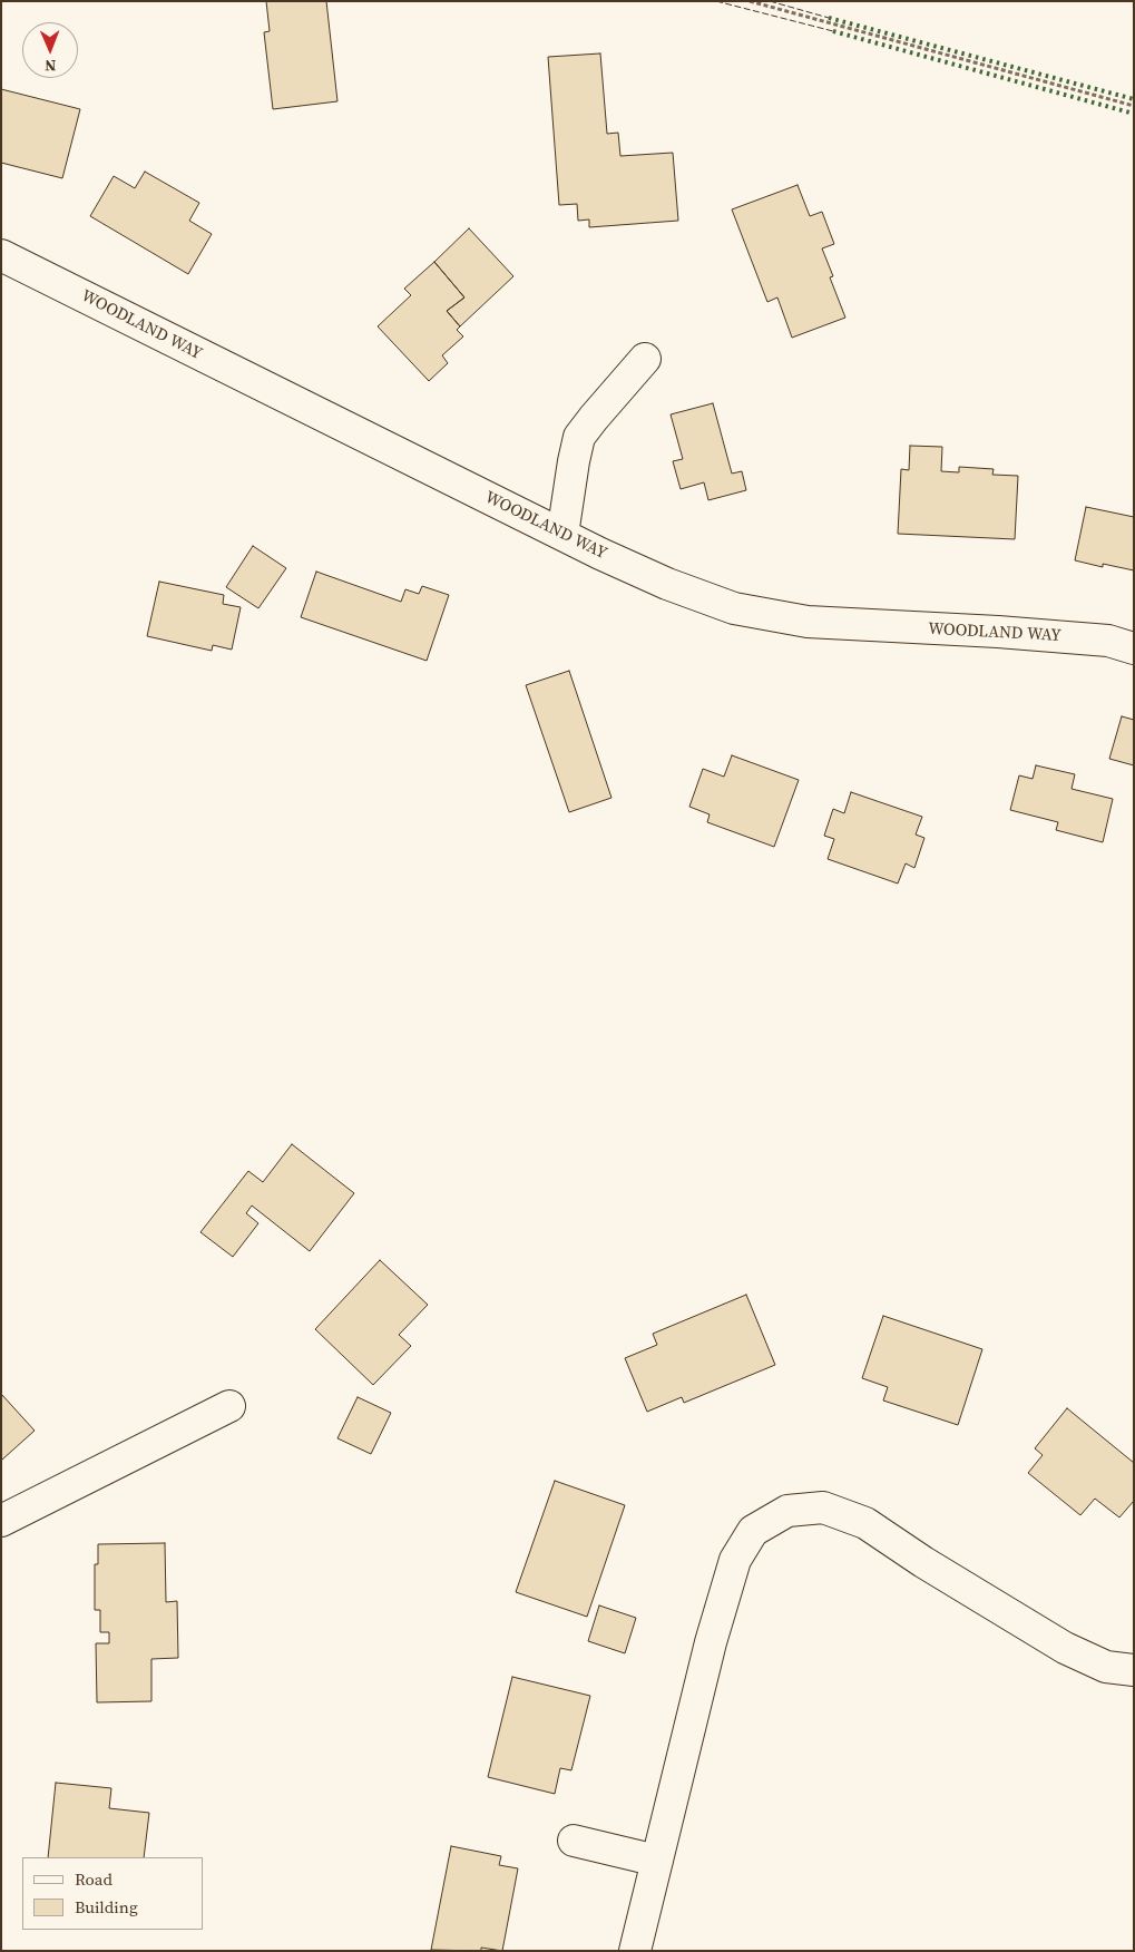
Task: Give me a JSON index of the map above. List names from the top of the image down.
{
  "streets": {
    "street": ["WOODLAND WAY"]
  },
  "legend": ["Road", "Building"],
  "north": "bottom"
}
